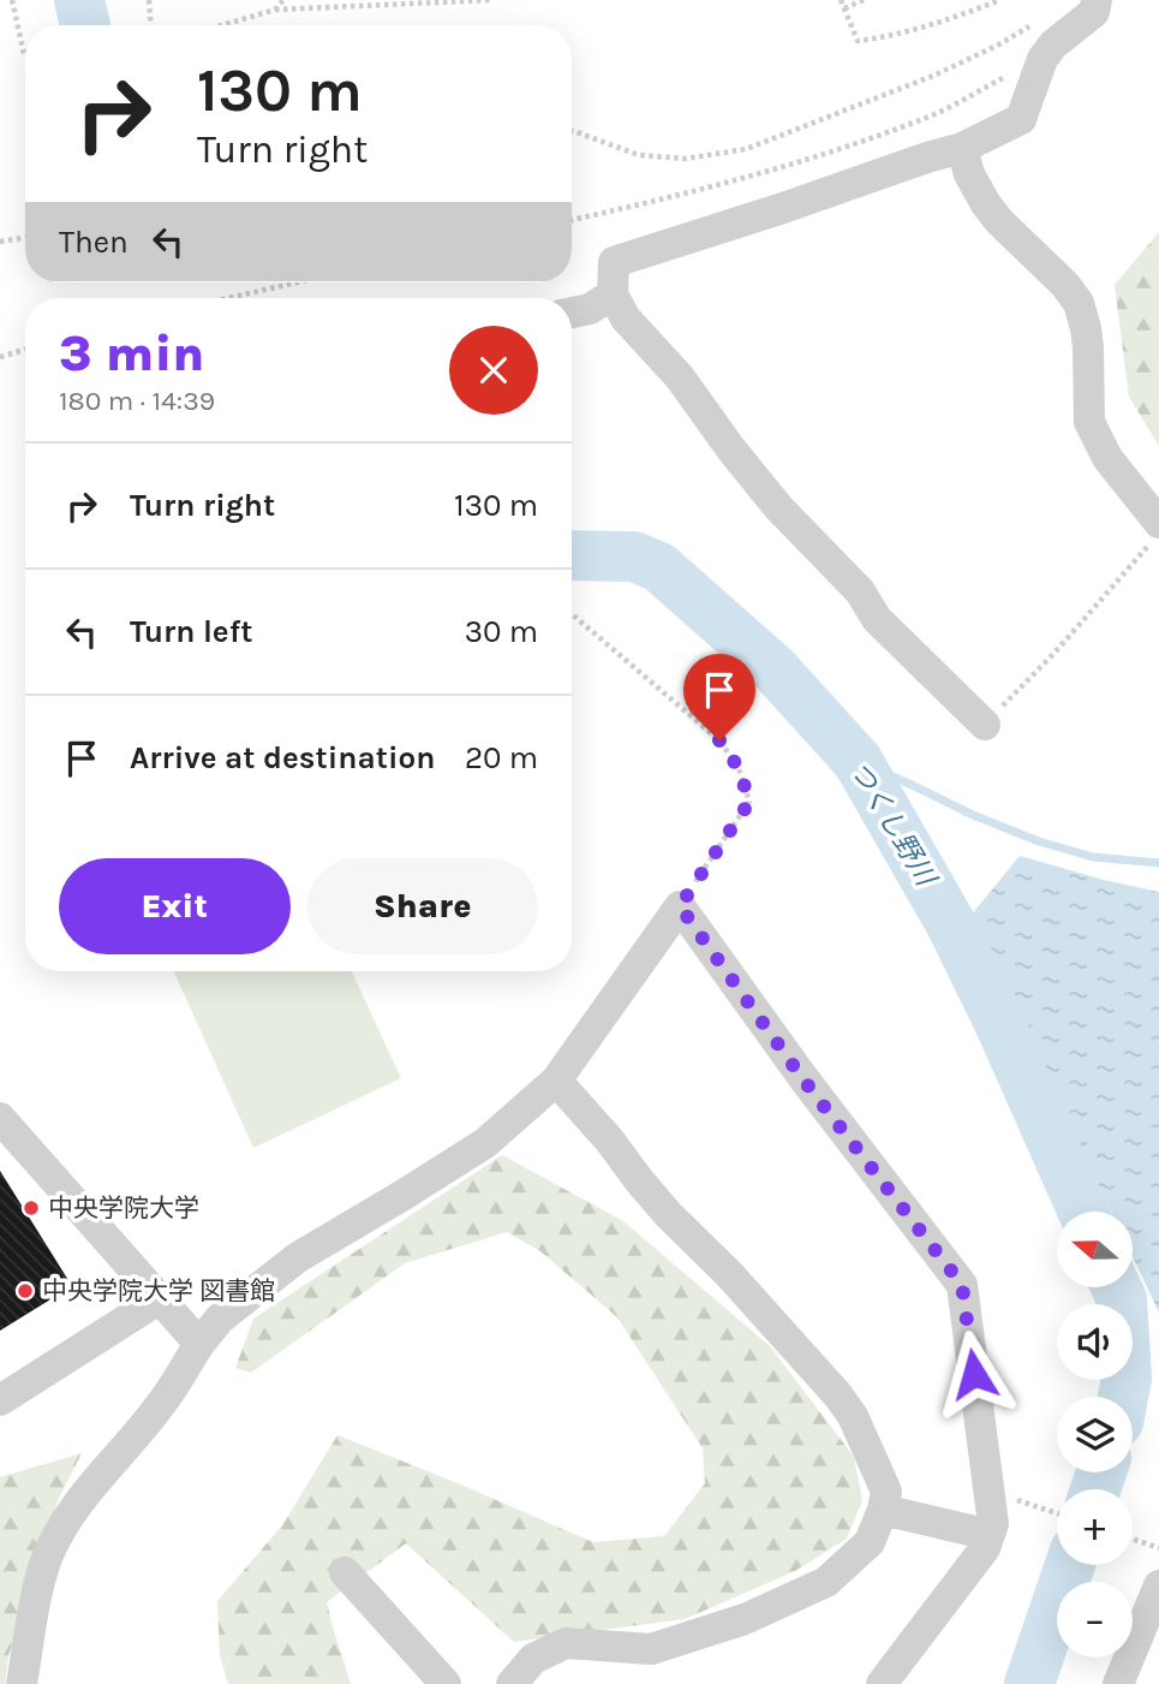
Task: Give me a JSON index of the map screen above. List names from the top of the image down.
{
  "water": ["つくし野川"],
  "places": ["中央学院大学", "中央学院大学 図書館"],
  "north": "left",
  "page": {
    "turn": ["130 m", "Turn right"],
    "then": "Then",
    "heading": ["3 min", "180 m · 14:39"],
    "list": [
      {
        "name": "Turn right",
        "value": "130 m"
      },
      {
        "name": "Turn left",
        "value": "30 m"
      },
      {
        "name": "Arrive at destination",
        "value": "20 m"
      }
    ],
    "buttons": ["Exit", "Share"],
    "map_buttons": ["+", "−"]
  }
}
